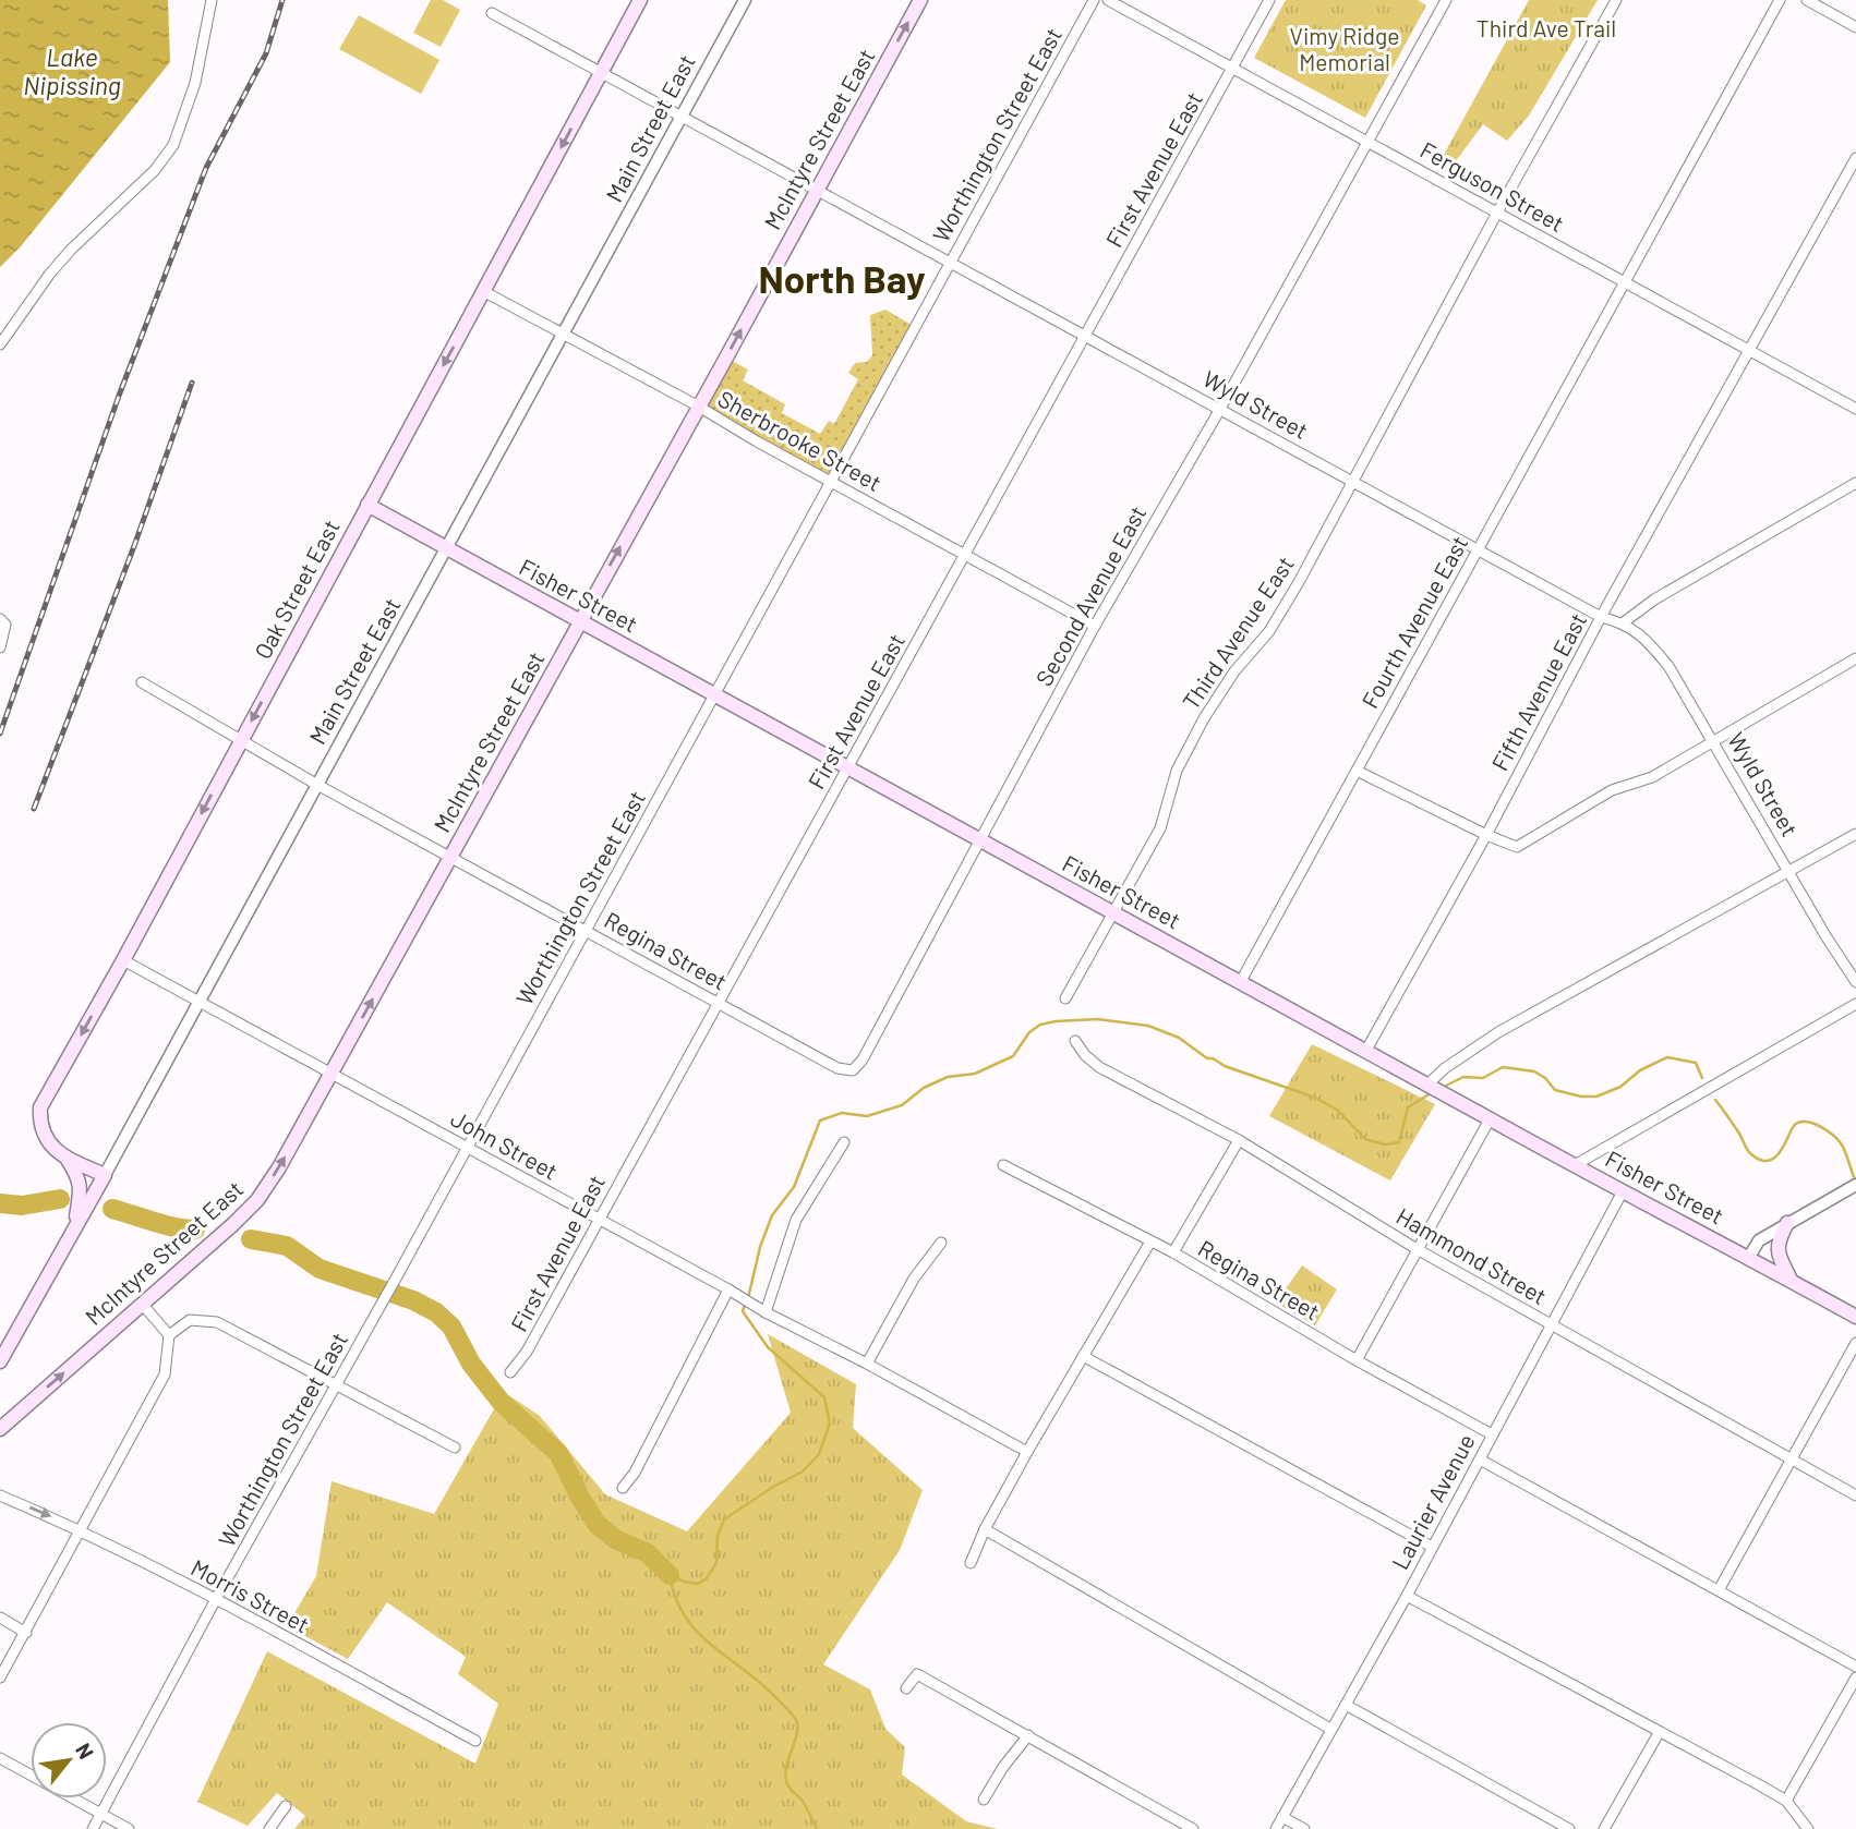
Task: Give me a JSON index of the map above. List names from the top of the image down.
{
  "streets": {
    "main road": [
      "Main Street East",
      "McIntyre Street East",
      "Oak Street East",
      "Fisher Street"
    ],
    "street": [
      "Worthington Street East",
      "First Avenue East",
      "Ferguson Street",
      "Wyld Street",
      "Sherbrooke Street",
      "Second Avenue East",
      "Fourth Avenue East",
      "Third Avenue East",
      "Fifth Avenue East",
      "Regina Street",
      "John Street",
      "Hammond Street",
      "Laurier Avenue",
      "Morris Street"
    ]
  },
  "crossings": [
    ["Main Street East", "Wyld Street"],
    ["Main Street East", "Sherbrooke Street"],
    ["Main Street East", "Oak Street East"],
    ["Main Street East", "Fisher Street"],
    ["Main Street East", "Regina Street"],
    ["Main Street East", "John Street"],
    ["Worthington Street East", "Wyld Street"],
    ["Worthington Street East", "Sherbrooke Street"],
    ["Worthington Street East", "Fisher Street"],
    ["Worthington Street East", "Regina Street"],
    ["Worthington Street East", "John Street"],
    ["Worthington Street East", "Morris Street"],
    ["McIntyre Street East", "Wyld Street"],
    ["McIntyre Street East", "Sherbrooke Street"],
    ["McIntyre Street East", "Fisher Street"],
    ["McIntyre Street East", "Regina Street"],
    ["McIntyre Street East", "John Street"],
    ["First Avenue East", "Ferguson Street"],
    ["First Avenue East", "Wyld Street"],
    ["First Avenue East", "Sherbrooke Street"],
    ["First Avenue East", "Fisher Street"],
    ["First Avenue East", "Regina Street"],
    ["First Avenue East", "John Street"],
    ["Ferguson Street", "Second Avenue East"],
    ["Ferguson Street", "Fourth Avenue East"],
    ["Ferguson Street", "Third Avenue East"],
    ["Ferguson Street", "Fifth Avenue East"],
    ["Wyld Street", "Oak Street East"],
    ["Wyld Street", "Second Avenue East"],
    ["Wyld Street", "Fourth Avenue East"],
    ["Wyld Street", "Third Avenue East"],
    ["Wyld Street", "Fifth Avenue East"],
    ["Sherbrooke Street", "Oak Street East"],
    ["Sherbrooke Street", "Second Avenue East"],
    ["Oak Street East", "Fisher Street"],
    ["Oak Street East", "Regina Street"],
    ["Oak Street East", "John Street"],
    ["Fisher Street", "Second Avenue East"],
    ["Fisher Street", "Fourth Avenue East"],
    ["Fisher Street", "Third Avenue East"],
    ["Fisher Street", "Fifth Avenue East"],
    ["Fisher Street", "Laurier Avenue"],
    ["Second Avenue East", "Regina Street"],
    ["Regina Street", "Laurier Avenue"],
    ["Hammond Street", "Laurier Avenue"]
  ],
  "one_way": ["McIntyre Street East", "Oak Street East"],
  "districts": ["North Bay"],
  "water": ["Lake Nipissing"],
  "parks": ["Third Ave Trail", "Vimy Ridge Memorial"],
  "north": "top right"
}
